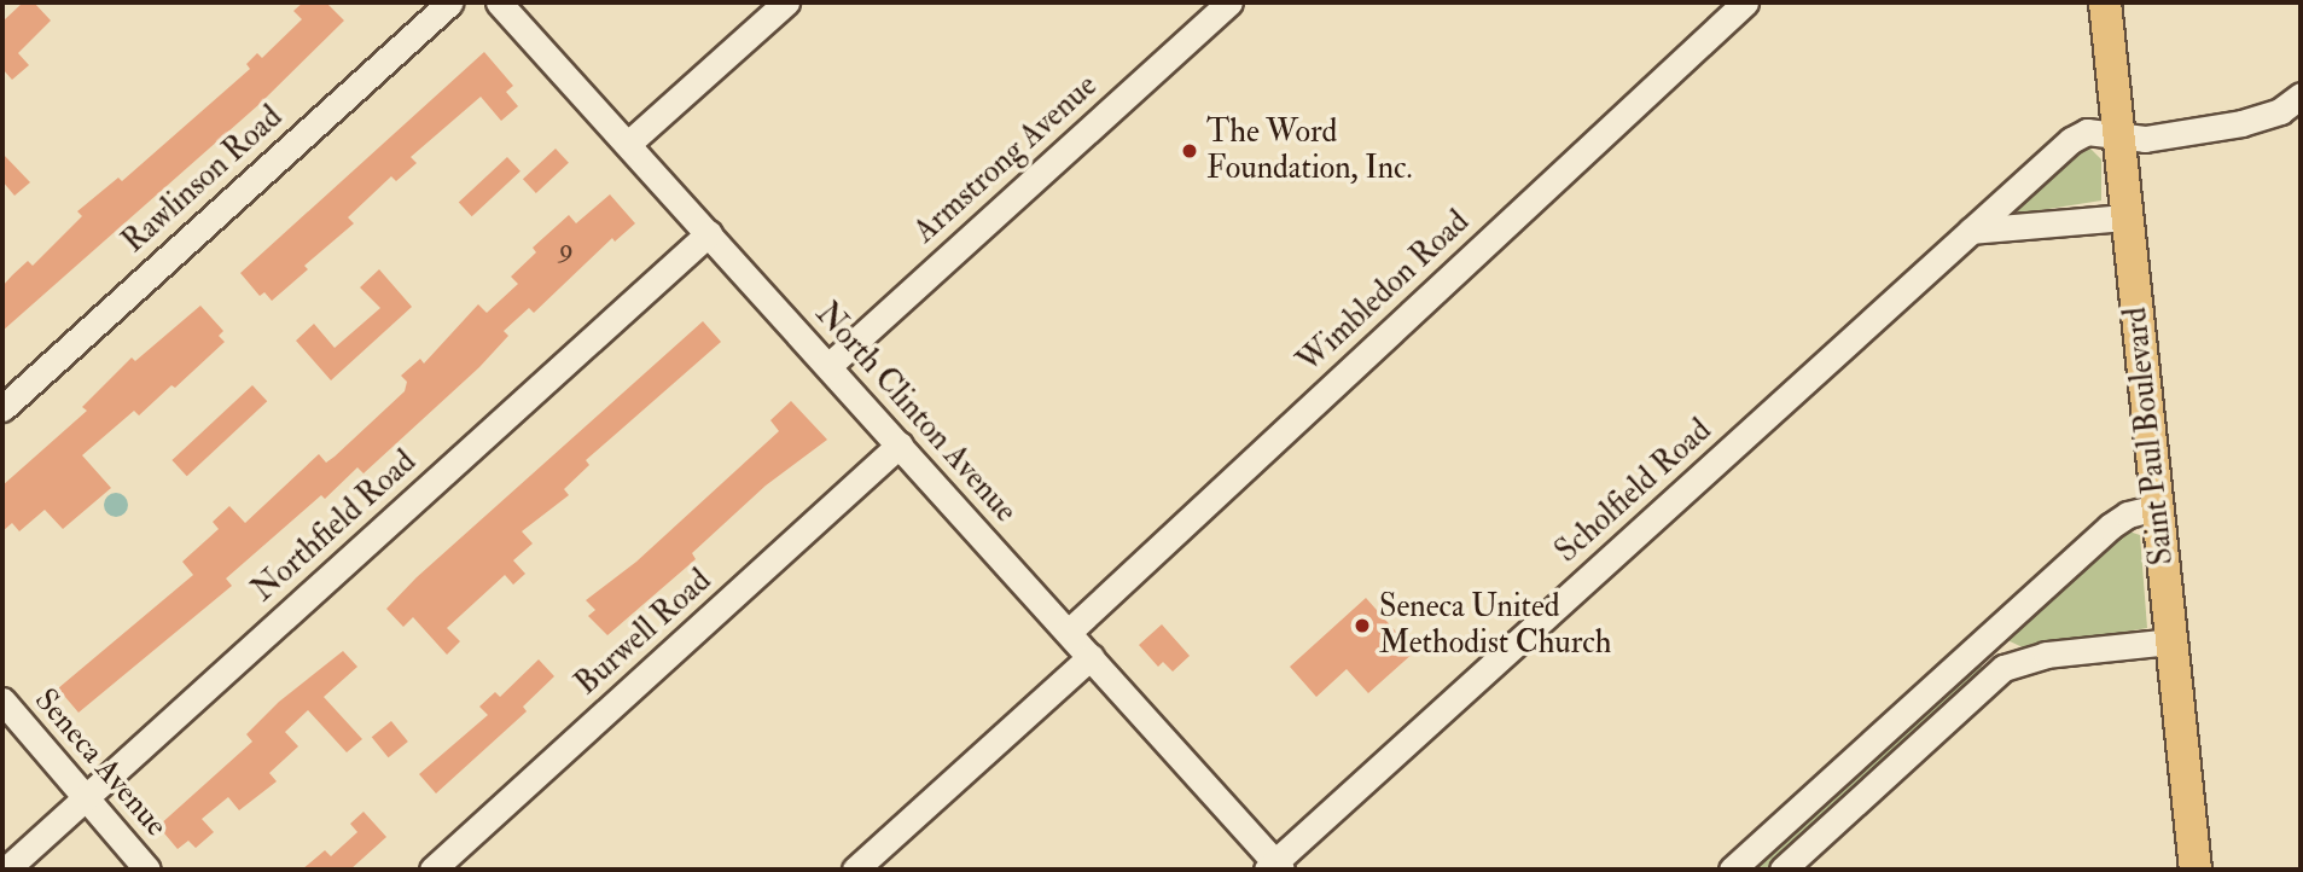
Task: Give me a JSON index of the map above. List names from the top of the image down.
{
  "streets": {
    "main road": ["Saint Paul Boulevard"],
    "street": [
      "Armstrong Avenue",
      "Rawlinson Road",
      "Wimbledon Road",
      "North Clinton Avenue",
      "Scholfield Road",
      "Northfield Road",
      "Burwell Road",
      "Seneca Avenue"
    ]
  },
  "crossings": [
    ["Armstrong Avenue", "North Clinton Avenue"],
    ["Wimbledon Road", "North Clinton Avenue"],
    ["North Clinton Avenue", "Scholfield Road"],
    ["North Clinton Avenue", "Northfield Road"],
    ["North Clinton Avenue", "Burwell Road"],
    ["Saint Paul Boulevard", "Scholfield Road"],
    ["Northfield Road", "Seneca Avenue"]
  ],
  "places": ["The Word Foundation, Inc.", "Seneca United Methodist Church"],
  "house_numbers": ["9"]
}
